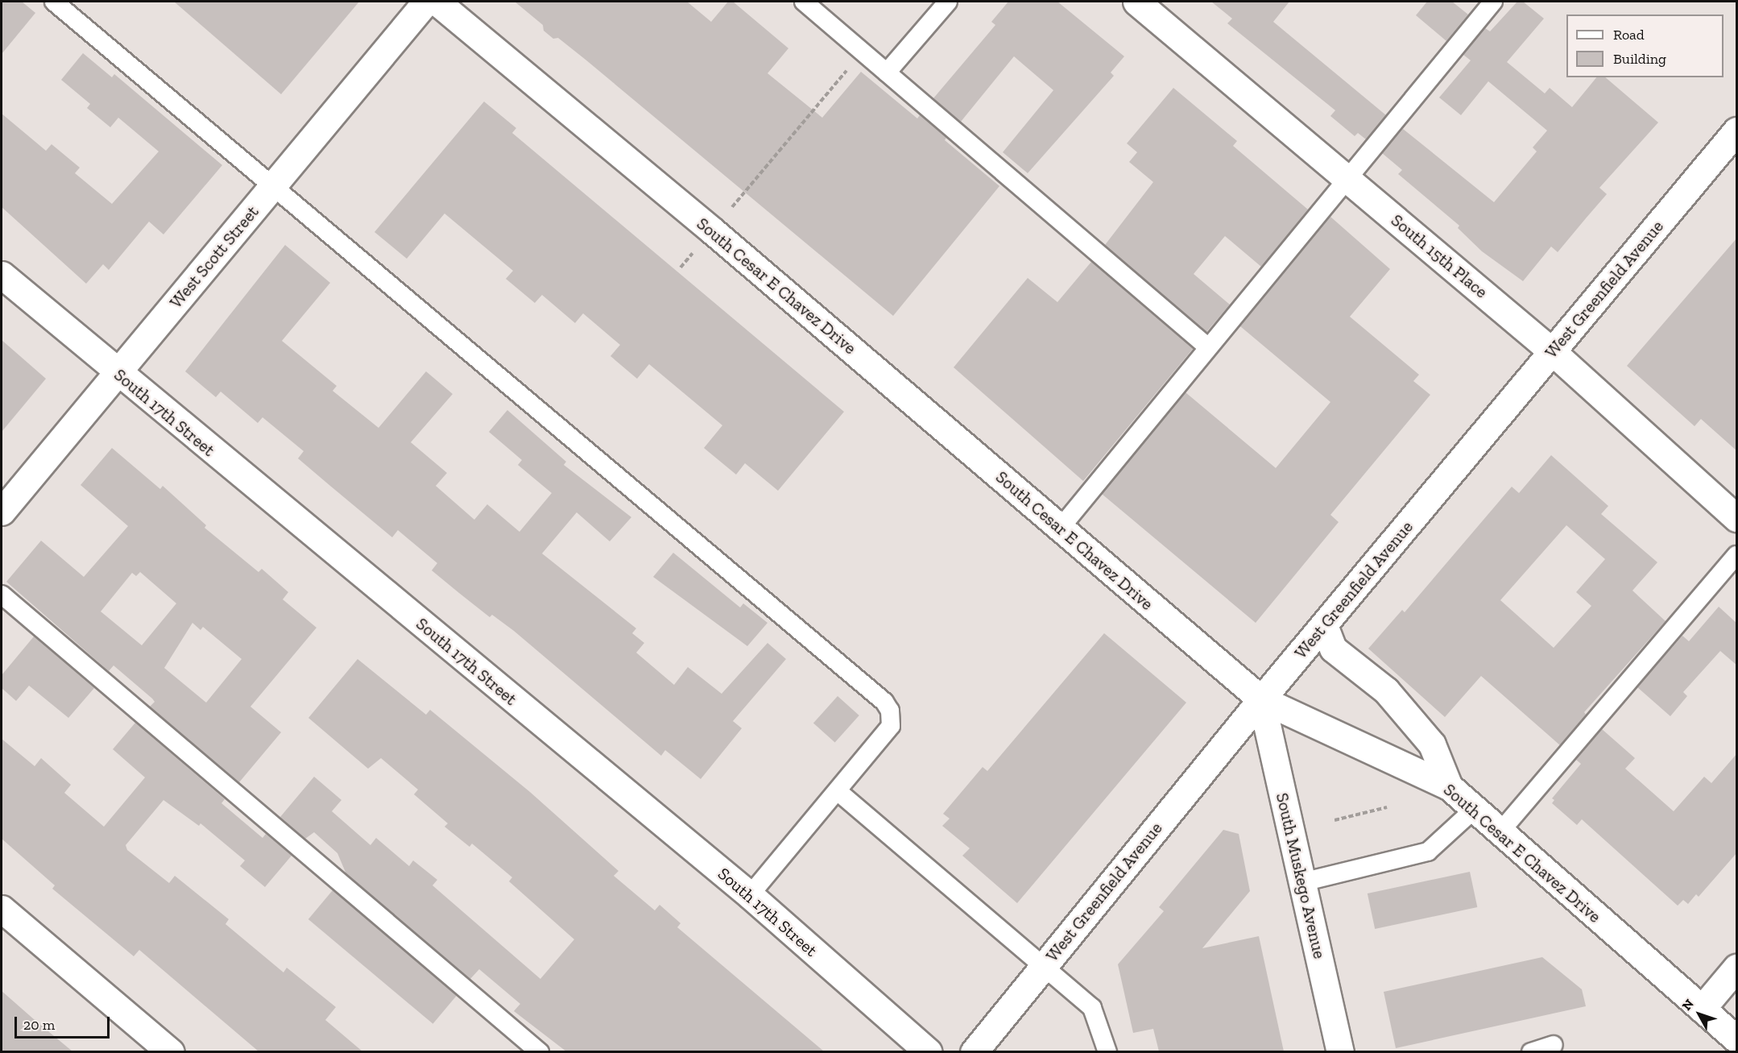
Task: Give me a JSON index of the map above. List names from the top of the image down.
{
  "streets": {
    "street": [
      "South 15th Place",
      "West Scott Street",
      "South Cesar E Chavez Drive",
      "West Greenfield Avenue",
      "South 17th Street",
      "South Muskego Avenue"
    ]
  },
  "crossings": [
    ["South 15th Place", "West Greenfield Avenue"],
    ["West Scott Street", "South 17th Street"],
    ["South Cesar E Chavez Drive", "West Greenfield Avenue"],
    ["South Cesar E Chavez Drive", "South Muskego Avenue"],
    ["West Greenfield Avenue", "South Muskego Avenue"]
  ],
  "legend": ["Road", "Building"],
  "scale_bar": "20 m",
  "north": "top left"
}
